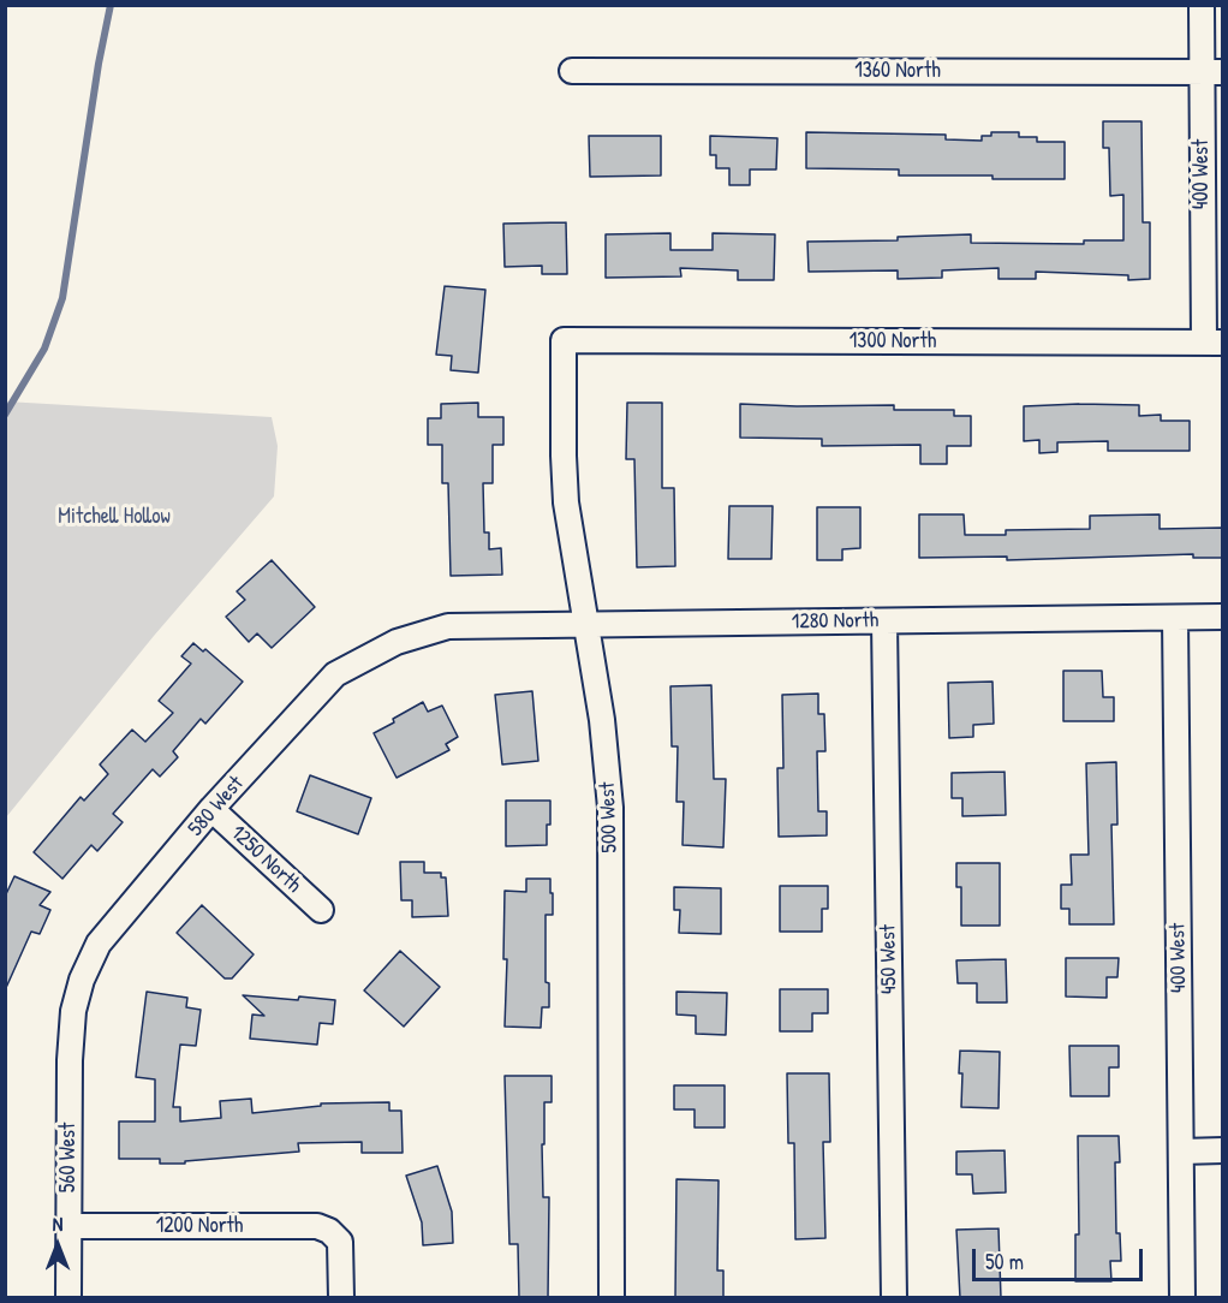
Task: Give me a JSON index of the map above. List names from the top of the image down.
{
  "streets": {
    "street": [
      "1360 North",
      "400 West",
      "1300 North",
      "1280 North",
      "580 West",
      "500 West",
      "1250 North",
      "450 West",
      "560 West",
      "1200 North"
    ]
  },
  "crossings": [
    ["1360 North", "400 West"],
    ["400 West", "1300 North"],
    ["400 West", "1280 North"],
    ["1300 North", "500 West"],
    ["1280 North", "580 West"],
    ["1280 North", "500 West"],
    ["1280 North", "450 West"],
    ["580 West", "1250 North"],
    ["580 West", "560 West"],
    ["560 West", "1200 North"]
  ],
  "parks": ["Mitchell Hollow"],
  "scale_bar": "50 m",
  "north": "top"
}
